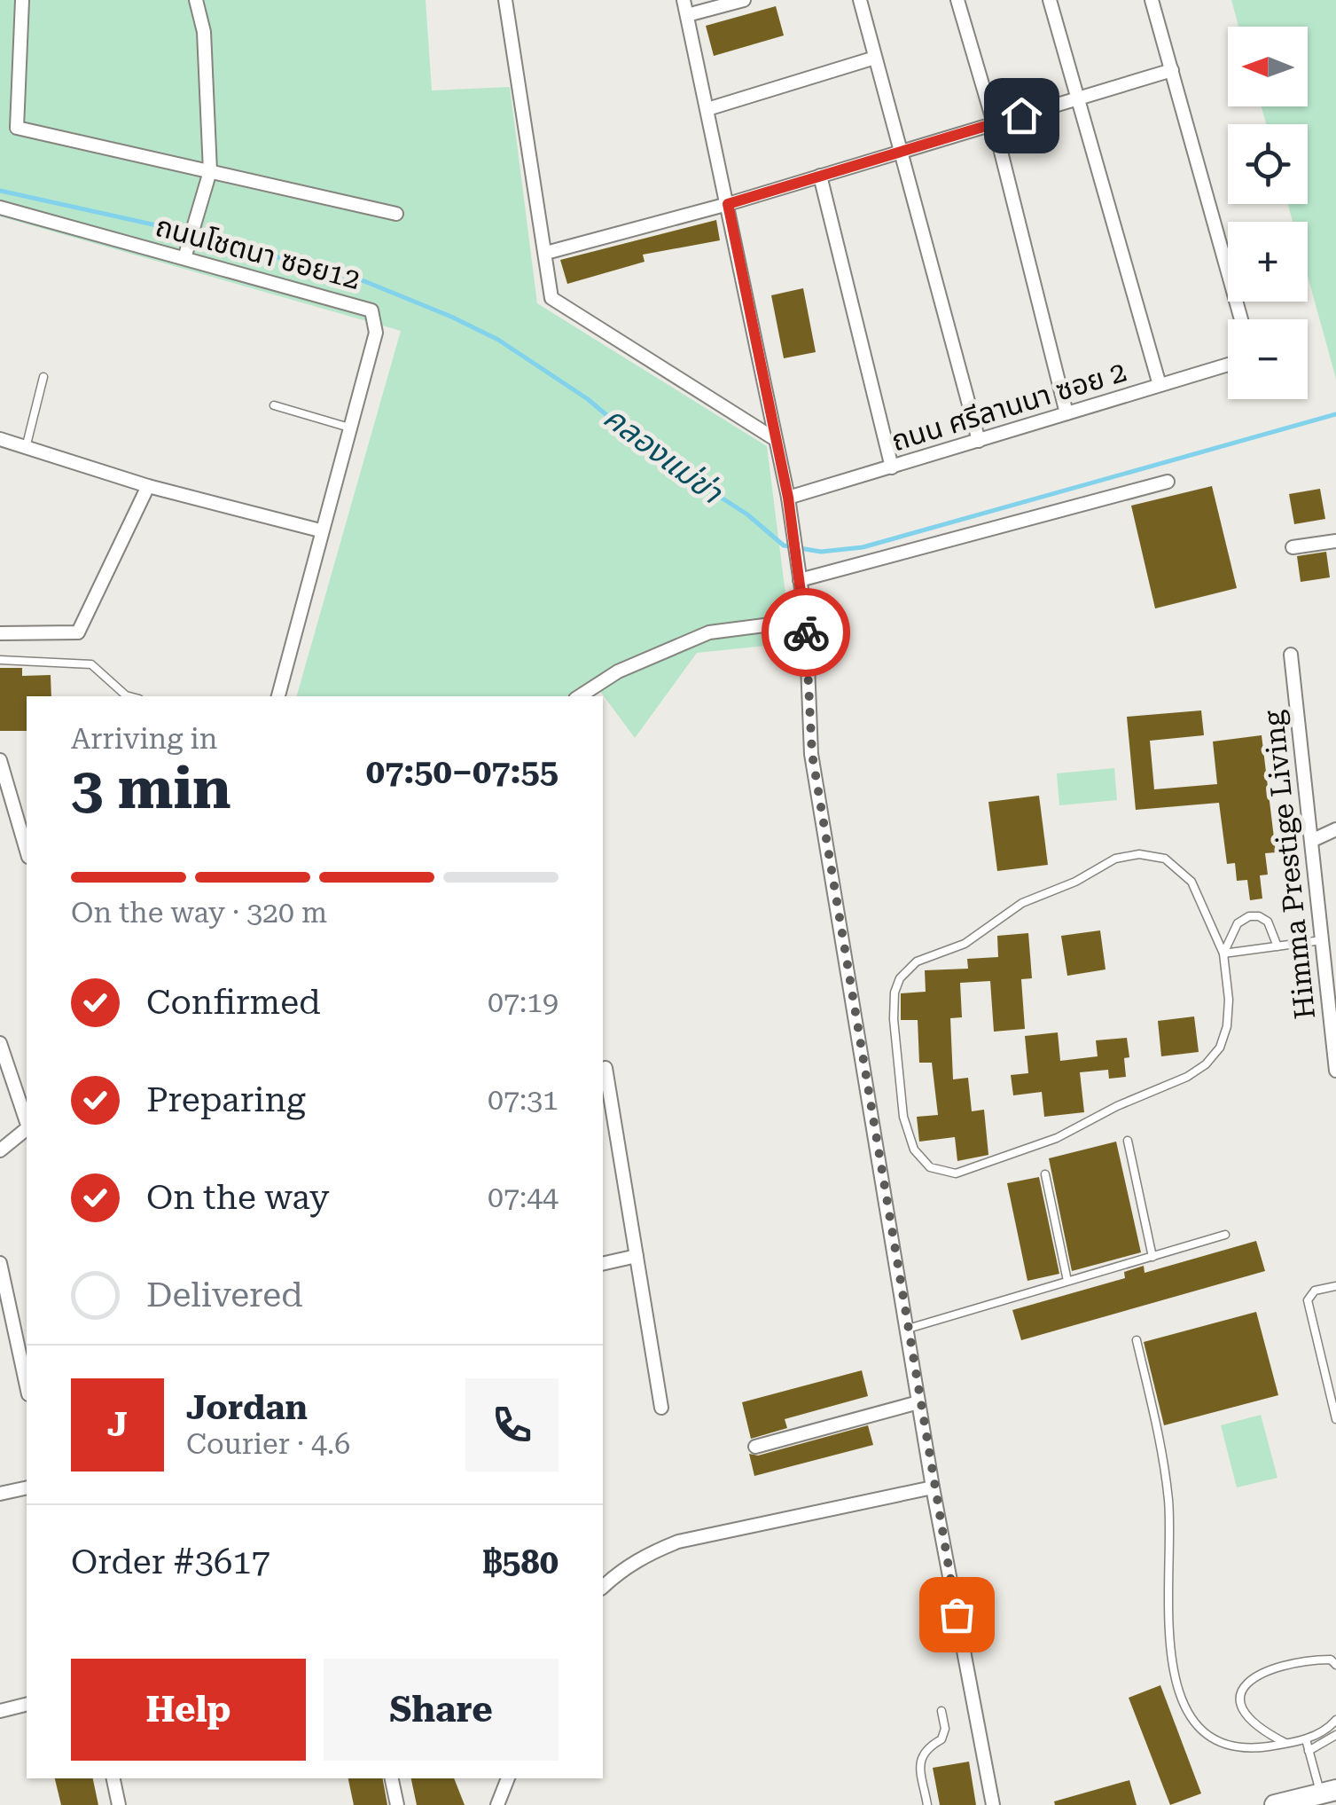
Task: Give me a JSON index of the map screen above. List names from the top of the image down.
{
  "streets": {
    "street": ["ถนนโชตนา ซอย12", "ถนน ศรีลานนา ซอย 2", "Himma Prestige Living"]
  },
  "water": ["คลองแม่ข่า"],
  "north": "left",
  "page": {
    "map_buttons": ["+", "−"],
    "heading": ["3 min", "Arriving in", "07:50–07:55"],
    "panel": [
      "Jordan",
      "Courier · 4.6",
      "Order #3617",
      "฿580"
    ],
    "bar": "On the way · 320 m",
    "list": [
      ["Confirmed", "07:19"],
      ["Preparing", "07:31"],
      ["On the way", "07:44"],
      "Delivered"
    ],
    "round": "J",
    "buttons": ["Help", "Share"]
  }
}
